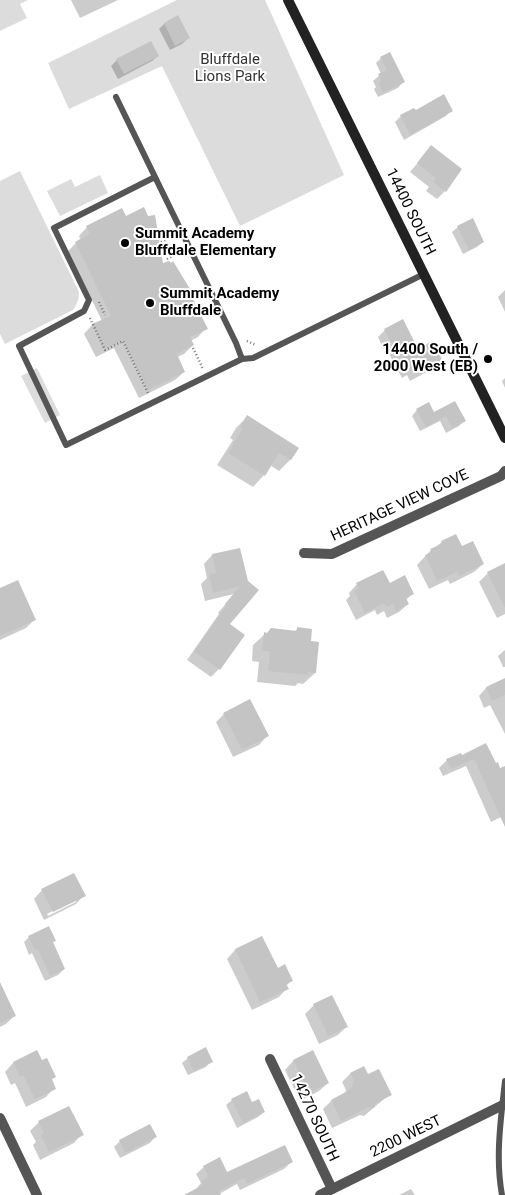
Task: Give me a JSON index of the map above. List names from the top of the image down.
{
  "streets": {
    "main road": ["14400 SOUTH"],
    "street": ["HERITAGE VIEW COVE", "14270 SOUTH", "2200 WEST"]
  },
  "crossings": [
    ["14270 SOUTH", "2200 WEST"]
  ],
  "parks": ["Bluffdale Lions Park"],
  "places": ["Summit Academy Bluffdale Elementary", "Summit Academy Bluffdale", "14400 South / 2000 West (EB)"]
}
